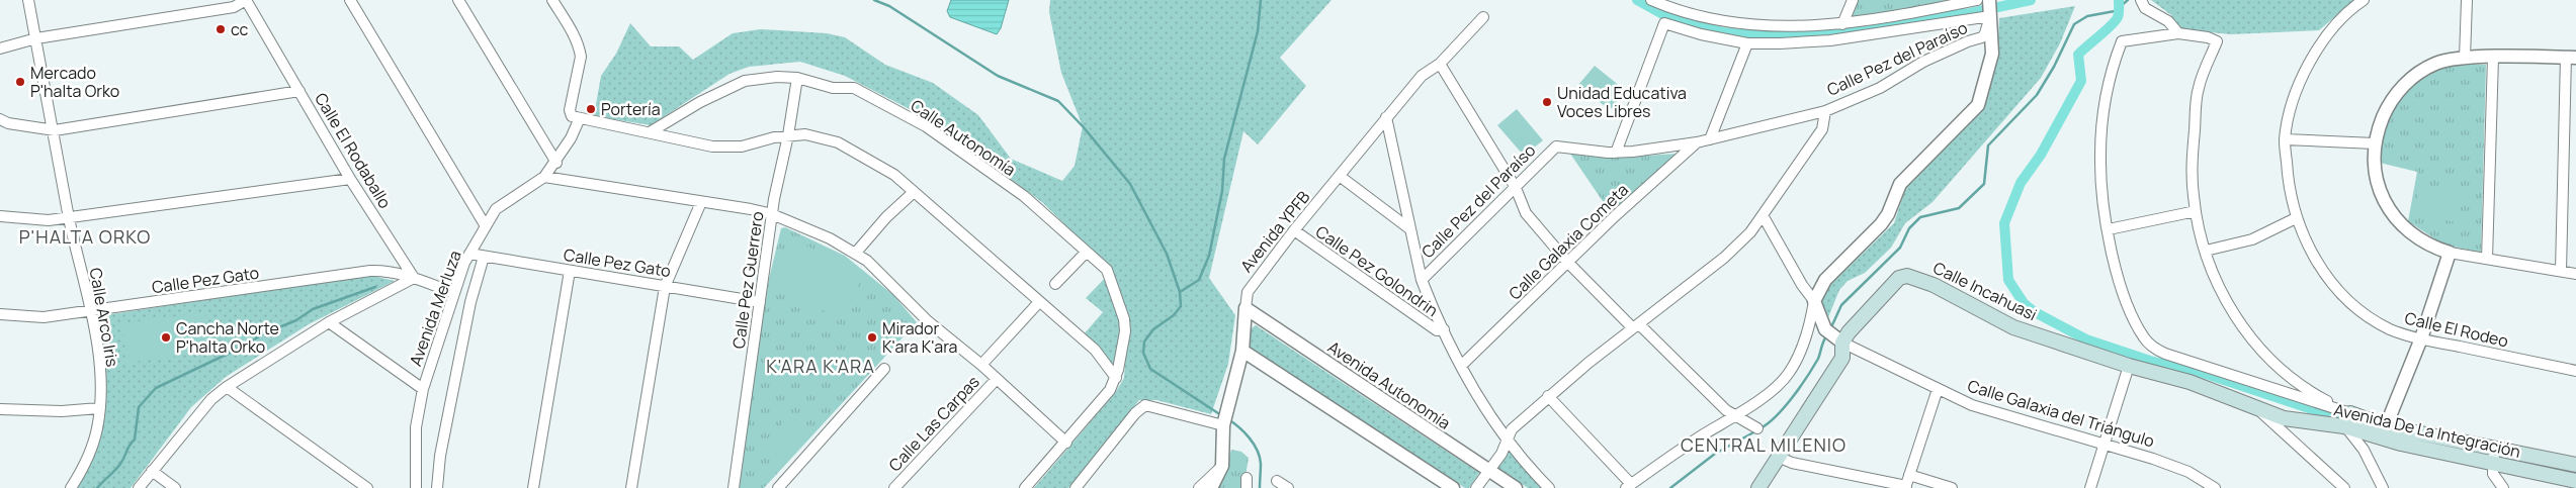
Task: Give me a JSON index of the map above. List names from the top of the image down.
{
  "streets": {
    "main road": ["Calle Incahuasi", "Avenida De La Integración"],
    "street": [
      "Calle Pez del Paraíso",
      "Calle Autonomía",
      "Calle El Rodaballo",
      "Avenida YPFB",
      "Calle Galaxia Cometa",
      "Calle Pez Gato",
      "Calle Pez Golondrin",
      "Calle Pez Guerrero",
      "Avenida Merluza",
      "Calle Arco Iris",
      "Calle El Rodeo",
      "Avenida Autonomía",
      "Calle Galaxia del Triángulo",
      "Calle Las Carpas"
    ]
  },
  "crossings": [
    ["Calle Pez del Paraíso", "Calle Galaxia Cometa"],
    ["Calle Autonomía", "Calle Pez Guerrero"],
    ["Calle El Rodaballo", "Calle Pez Gato"],
    ["Avenida YPFB", "Calle Pez Golondrin"],
    ["Avenida YPFB", "Avenida Autonomía"],
    ["Calle Pez Gato", "Calle Pez Guerrero"],
    ["Calle Pez Gato", "Avenida Merluza"],
    ["Calle Pez Gato", "Calle Arco Iris"],
    ["Calle Incahuasi", "Calle Galaxia del Triángulo"],
    ["Calle Incahuasi", "Avenida De La Integración"]
  ],
  "districts": ["P'HALTA ORKO", "K'ARA K'ARA", "CENTRAL MILENIO"],
  "places": [
    "cc",
    "Mercado P'halta Orko",
    "Unidad Educativa Voces Libres",
    "Portería",
    "Cancha Norte P'halta Orko",
    "Mirador K'ara K'ara"
  ]
}
